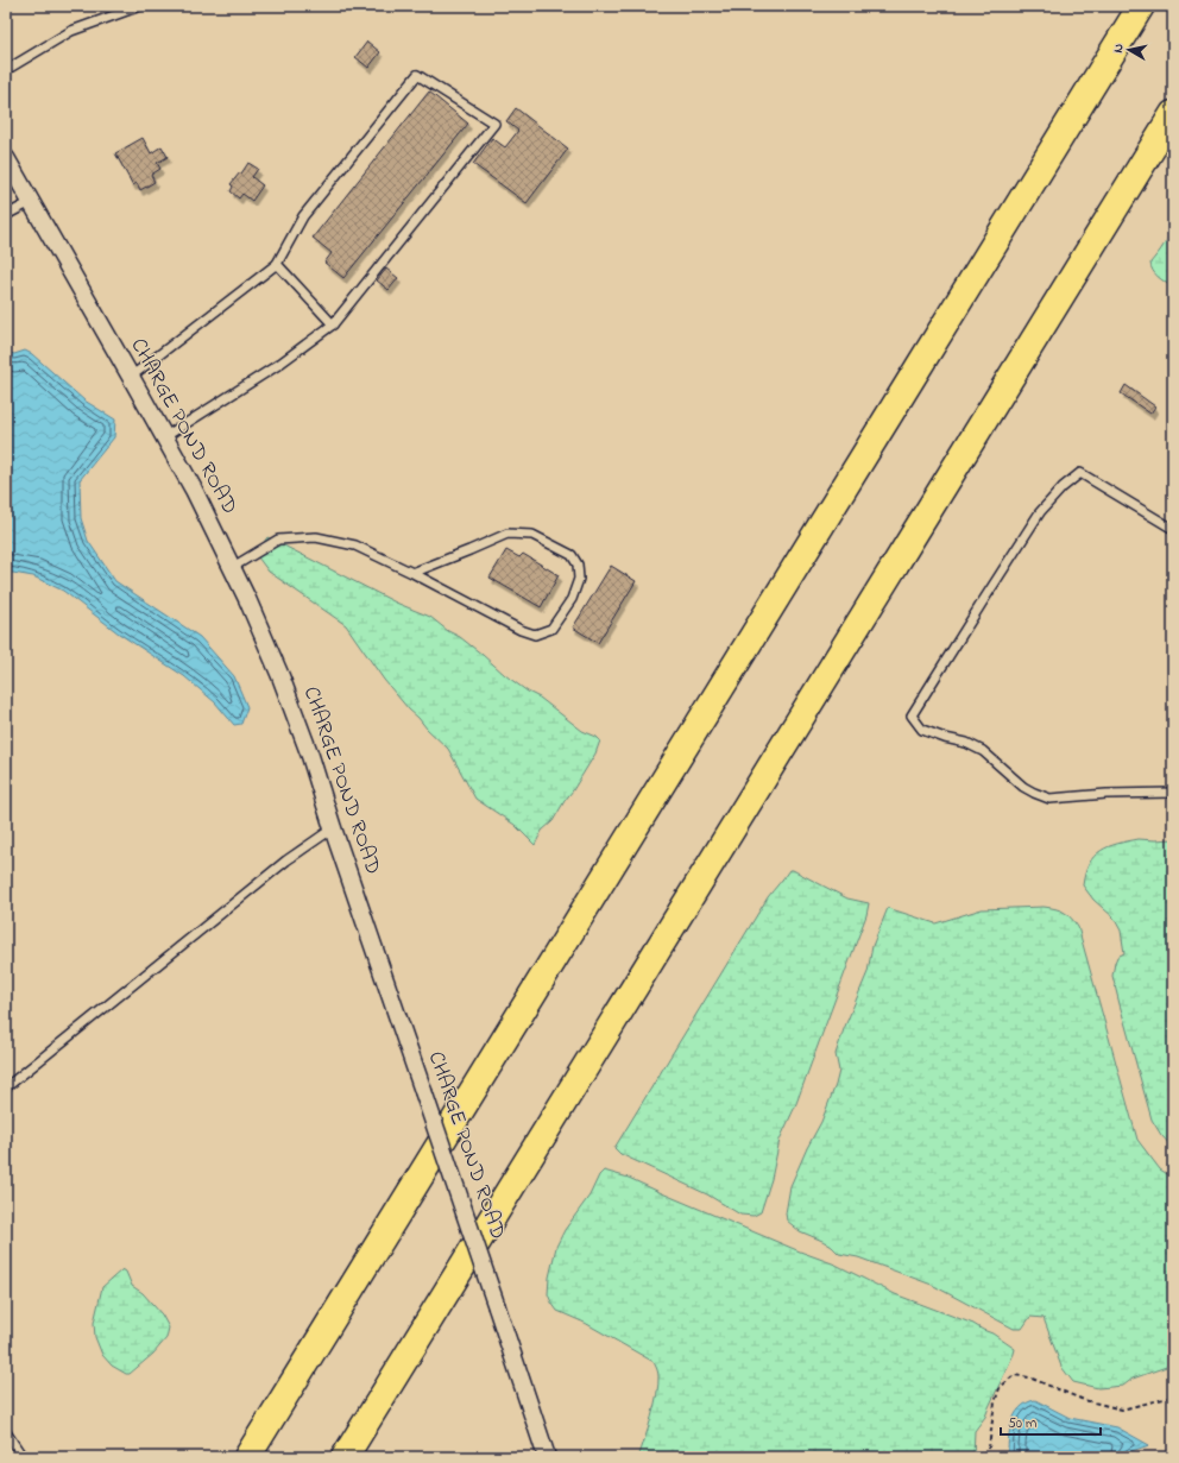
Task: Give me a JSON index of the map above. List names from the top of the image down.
{
  "streets": {
    "street": ["CHARGE POND ROAD"]
  },
  "scale_bar": "50 m",
  "north": "left"
}
